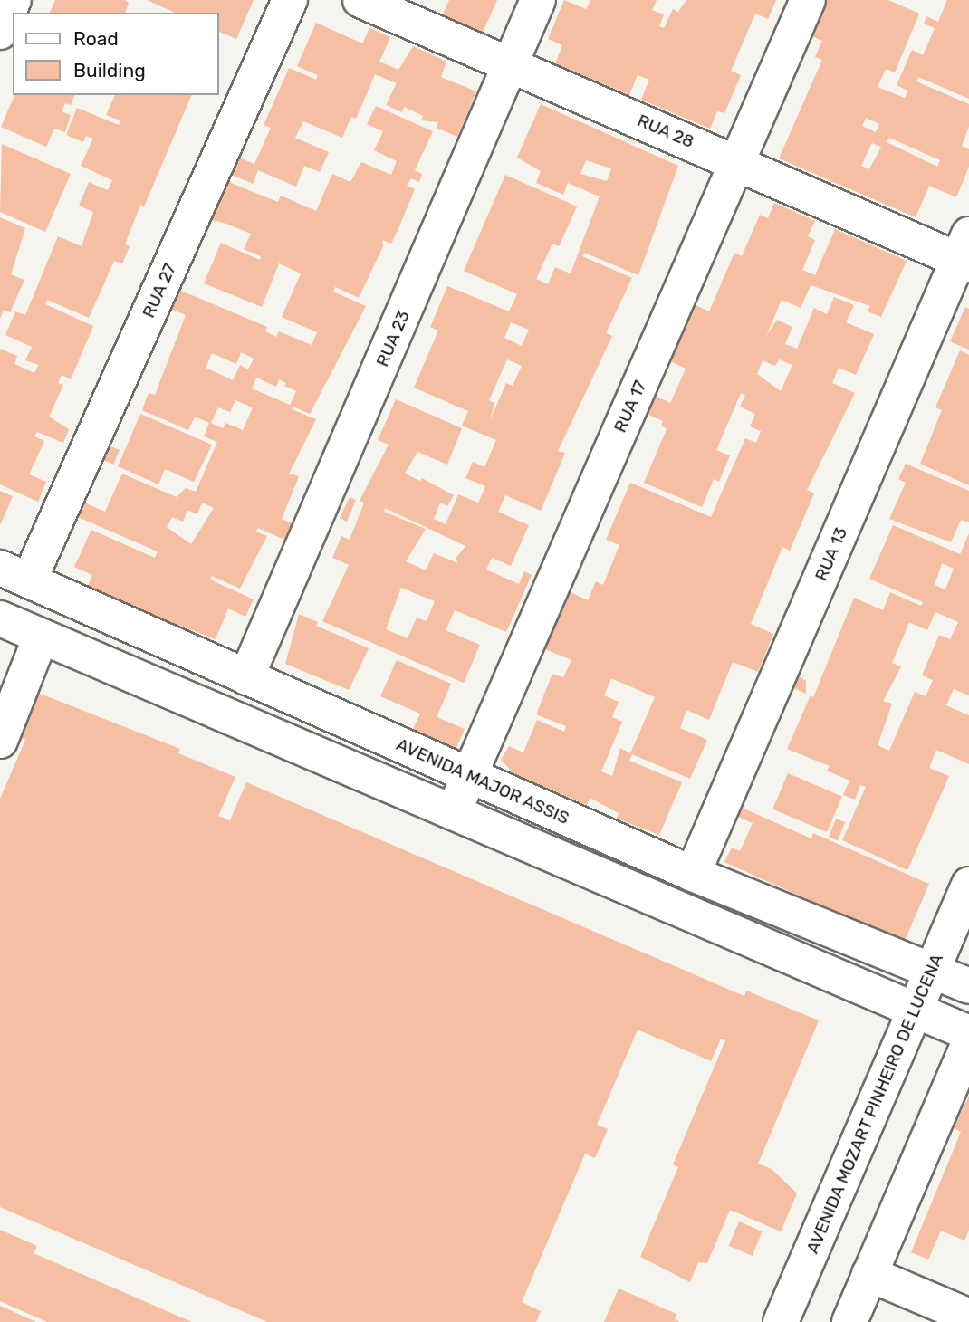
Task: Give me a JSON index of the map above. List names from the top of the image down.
{
  "streets": {
    "street": [
      "RUA 28",
      "RUA 27",
      "RUA 23",
      "RUA 17",
      "RUA 13",
      "AVENIDA MAJOR ASSIS",
      "AVENIDA MOZART PINHEIRO DE LUCENA"
    ]
  },
  "crossings": [
    ["RUA 28", "RUA 23"],
    ["RUA 28", "RUA 17"],
    ["RUA 28", "RUA 13"],
    ["RUA 27", "AVENIDA MAJOR ASSIS"],
    ["RUA 23", "AVENIDA MAJOR ASSIS"],
    ["RUA 17", "AVENIDA MAJOR ASSIS"],
    ["RUA 13", "AVENIDA MAJOR ASSIS"],
    ["AVENIDA MAJOR ASSIS", "AVENIDA MOZART PINHEIRO DE LUCENA"]
  ],
  "legend": ["Road", "Building"]
}
